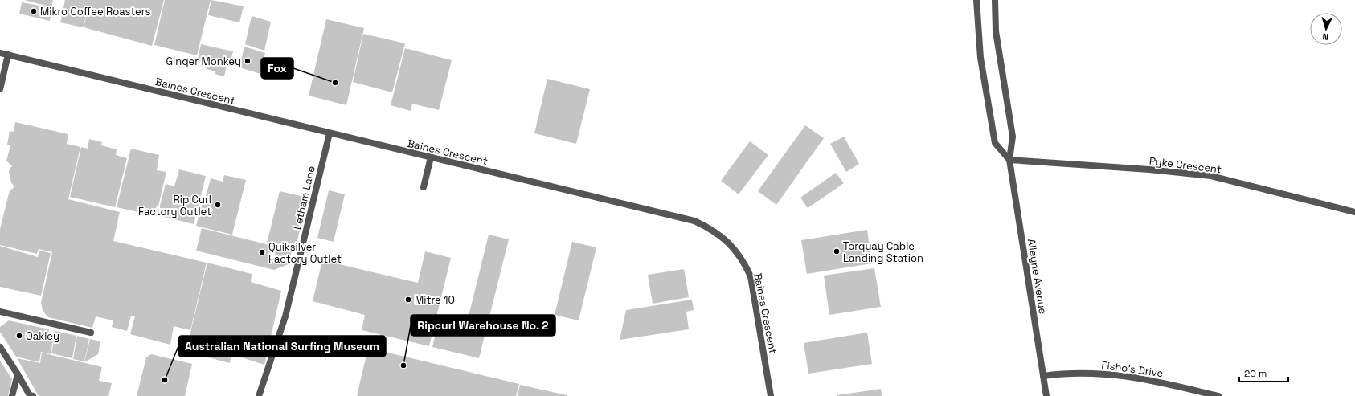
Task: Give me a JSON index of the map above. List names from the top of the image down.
{
  "streets": {
    "street": [
      "Baines Crescent",
      "Pyke Crescent",
      "Letham Lane",
      "Alleyne Avenue",
      "Fisho's Drive"
    ]
  },
  "crossings": [
    ["Baines Crescent", "Letham Lane"],
    ["Pyke Crescent", "Alleyne Avenue"],
    ["Alleyne Avenue", "Fisho's Drive"]
  ],
  "places": [
    "Mikro Coffee Roasters",
    "Ginger Monkey",
    "Fox",
    "Rip Curl Factory Outlet",
    "Torquay Cable Landing Station",
    "Quiksilver Factory Outlet",
    "Mitre 10",
    "Oakley",
    "Ripcurl Warehouse No. 2",
    "Australian National Surfing Museum"
  ],
  "scale_bar": "20 m",
  "north": "bottom"
}
